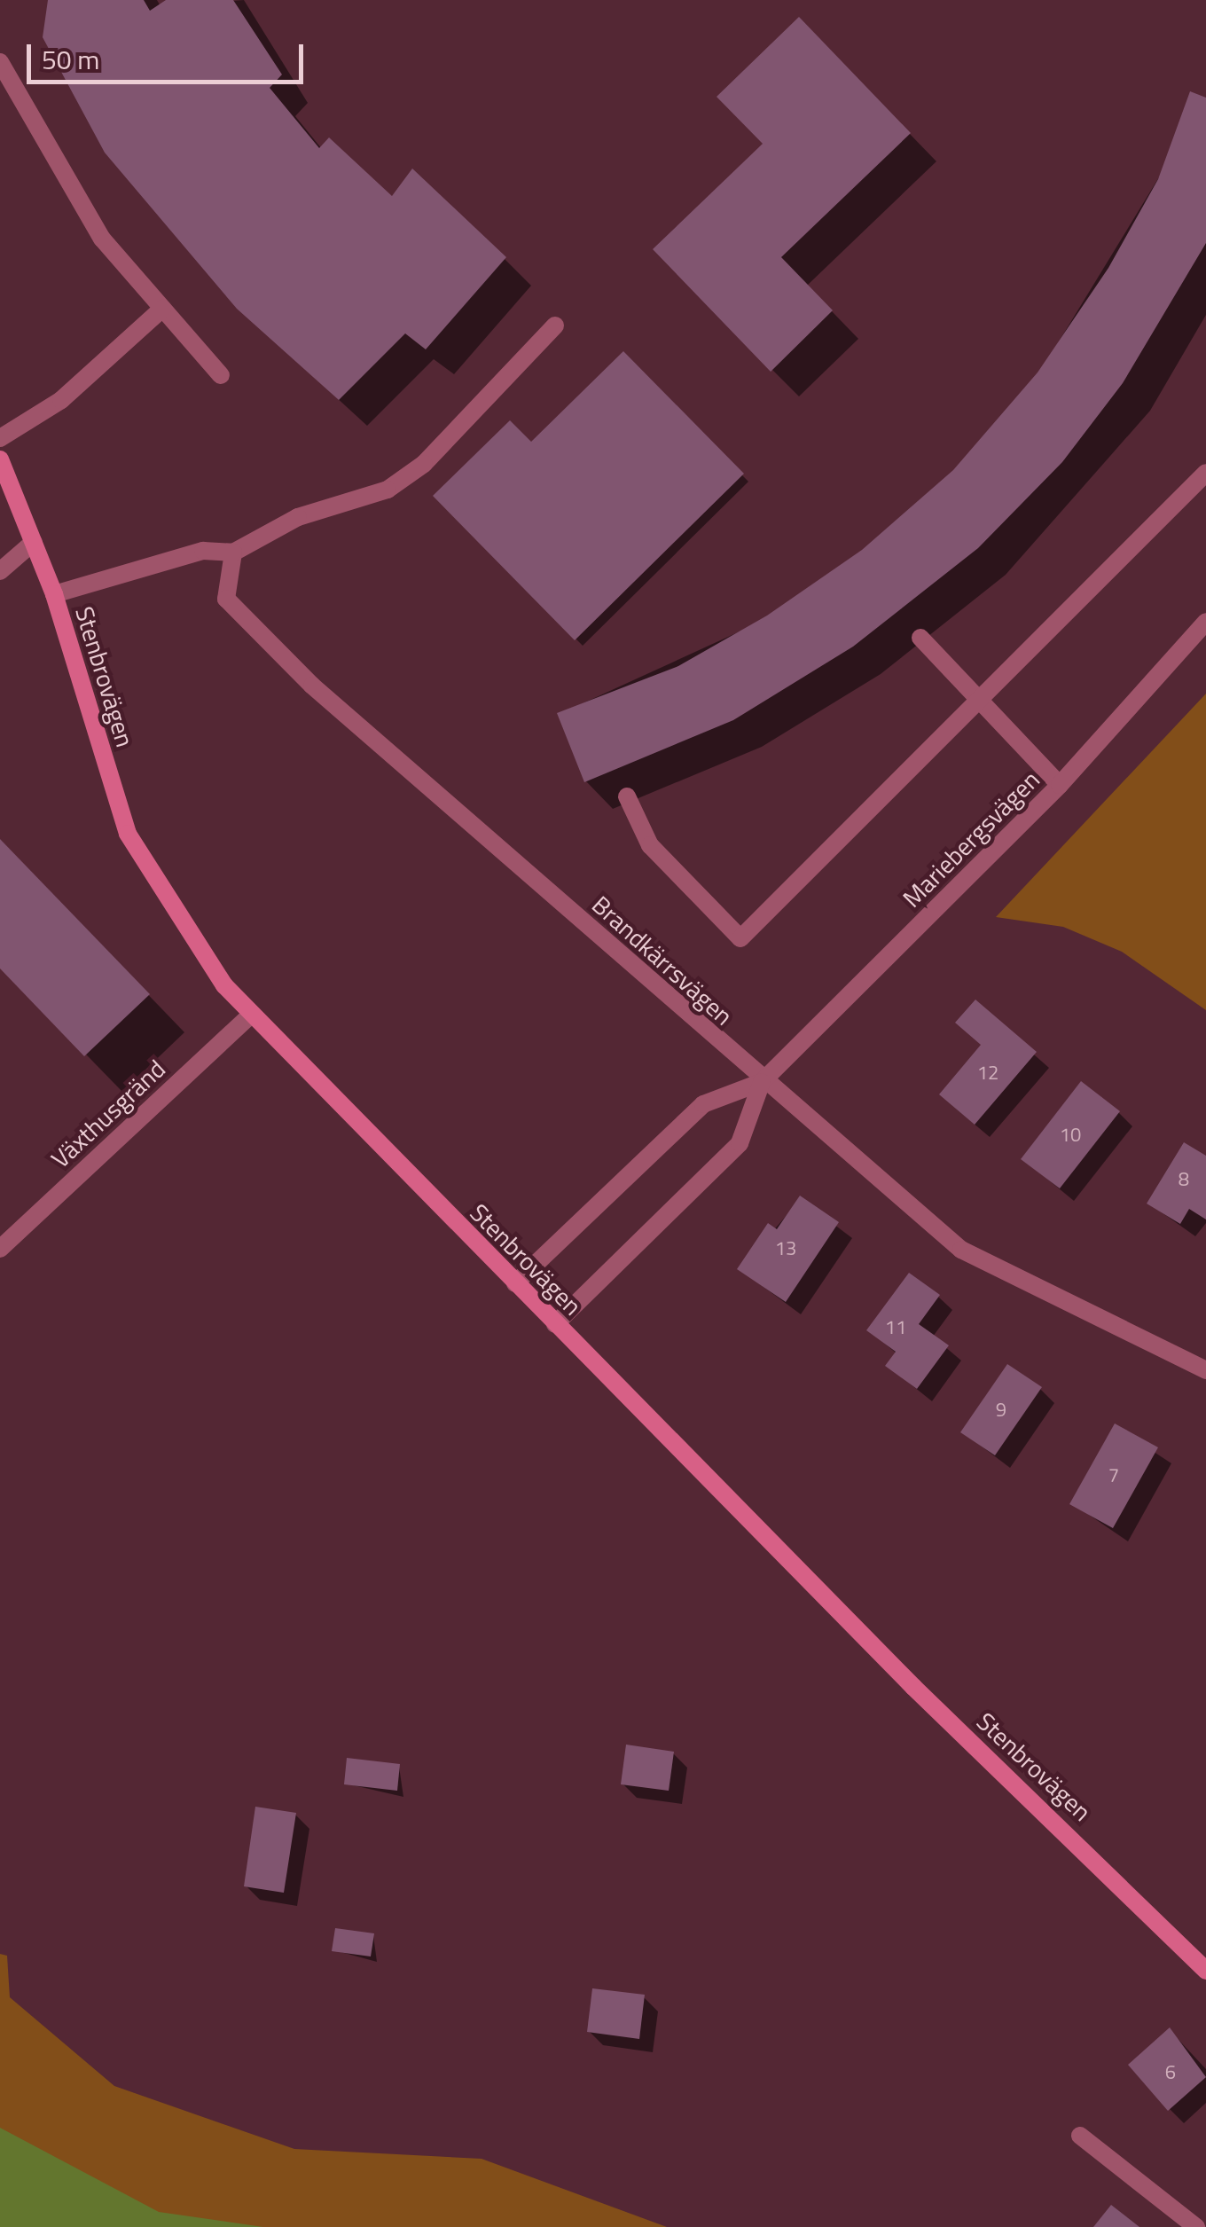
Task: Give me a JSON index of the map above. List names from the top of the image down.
{
  "streets": {
    "street": [
      "Stenbrovägen",
      "Mariebergsvägen",
      "Brandkärrsvägen",
      "Växthusgränd"
    ]
  },
  "crossings": [
    ["Stenbrovägen", "Mariebergsvägen"],
    ["Stenbrovägen", "Växthusgränd"],
    ["Mariebergsvägen", "Brandkärrsvägen"]
  ],
  "house_numbers": [
    "12",
    "10",
    "8",
    "13",
    "11",
    "9",
    "7",
    "6"
  ],
  "scale_bar": "50 m"
}
